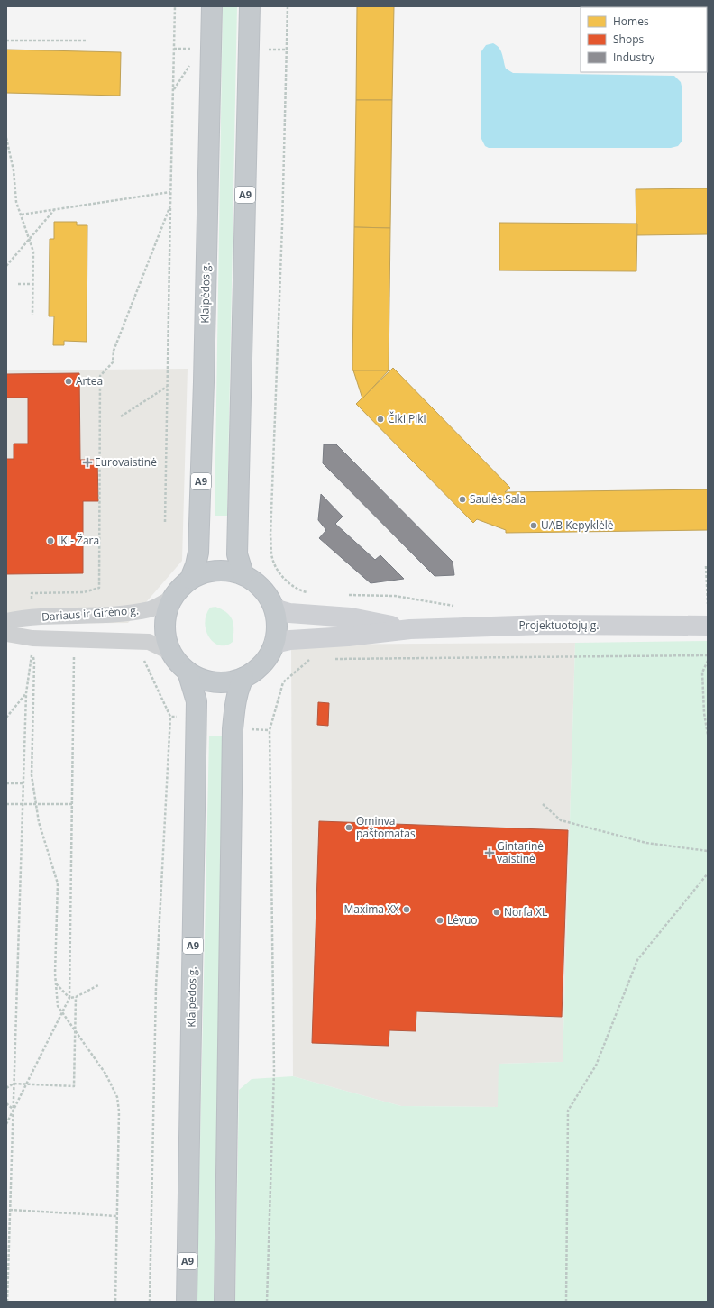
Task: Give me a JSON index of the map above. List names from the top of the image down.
{
  "streets": {
    "highway": ["A9", "Klaipėdos g."],
    "main road": ["Projektuotojų g."],
    "street": ["Dariaus ir Girėno g."]
  },
  "crossings": [
    ["A9", "Klaipėdos g."],
    ["A9", "Dariaus ir Girėno g."],
    ["A9", "Projektuotojų g."],
    ["Klaipėdos g.", "Dariaus ir Girėno g."],
    ["Klaipėdos g.", "Projektuotojų g."],
    ["Dariaus ir Girėno g.", "Projektuotojų g."]
  ],
  "places": {
    "other": [
      "Artea",
      "Čiki Piki",
      "Saulės Sala",
      "UAB Kepyklėlė",
      "IKI- Žara",
      "Ominva paštomatas",
      "Maxima XX",
      "Norfa XL",
      "Lėvuo"
    ],
    "health": ["Eurovaistinė", "Gintarinė vaistinė"]
  },
  "legend": ["Homes", "Shops", "Industry"]
}
